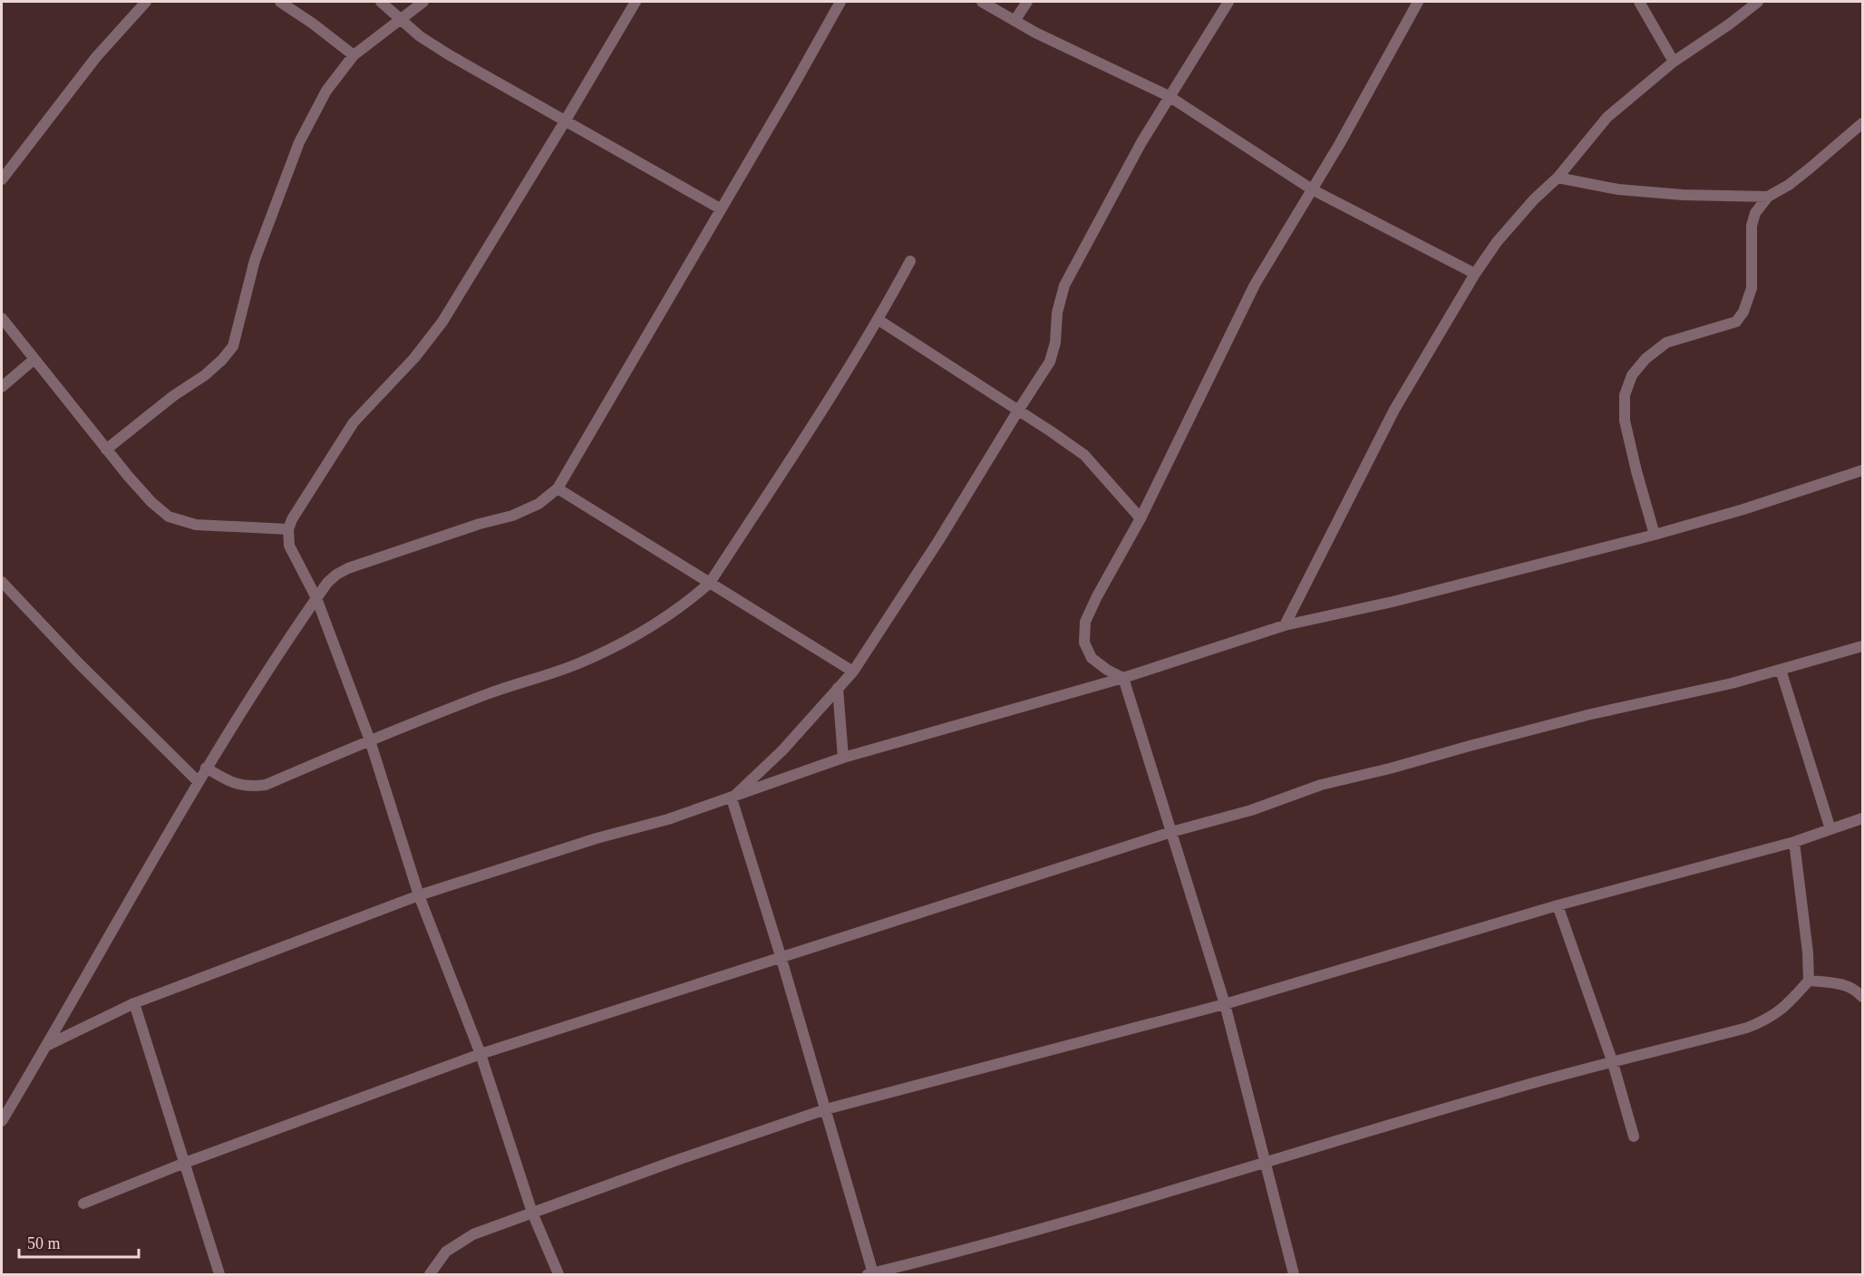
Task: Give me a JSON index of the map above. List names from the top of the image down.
{
  "scale_bar": "50 m"
}
